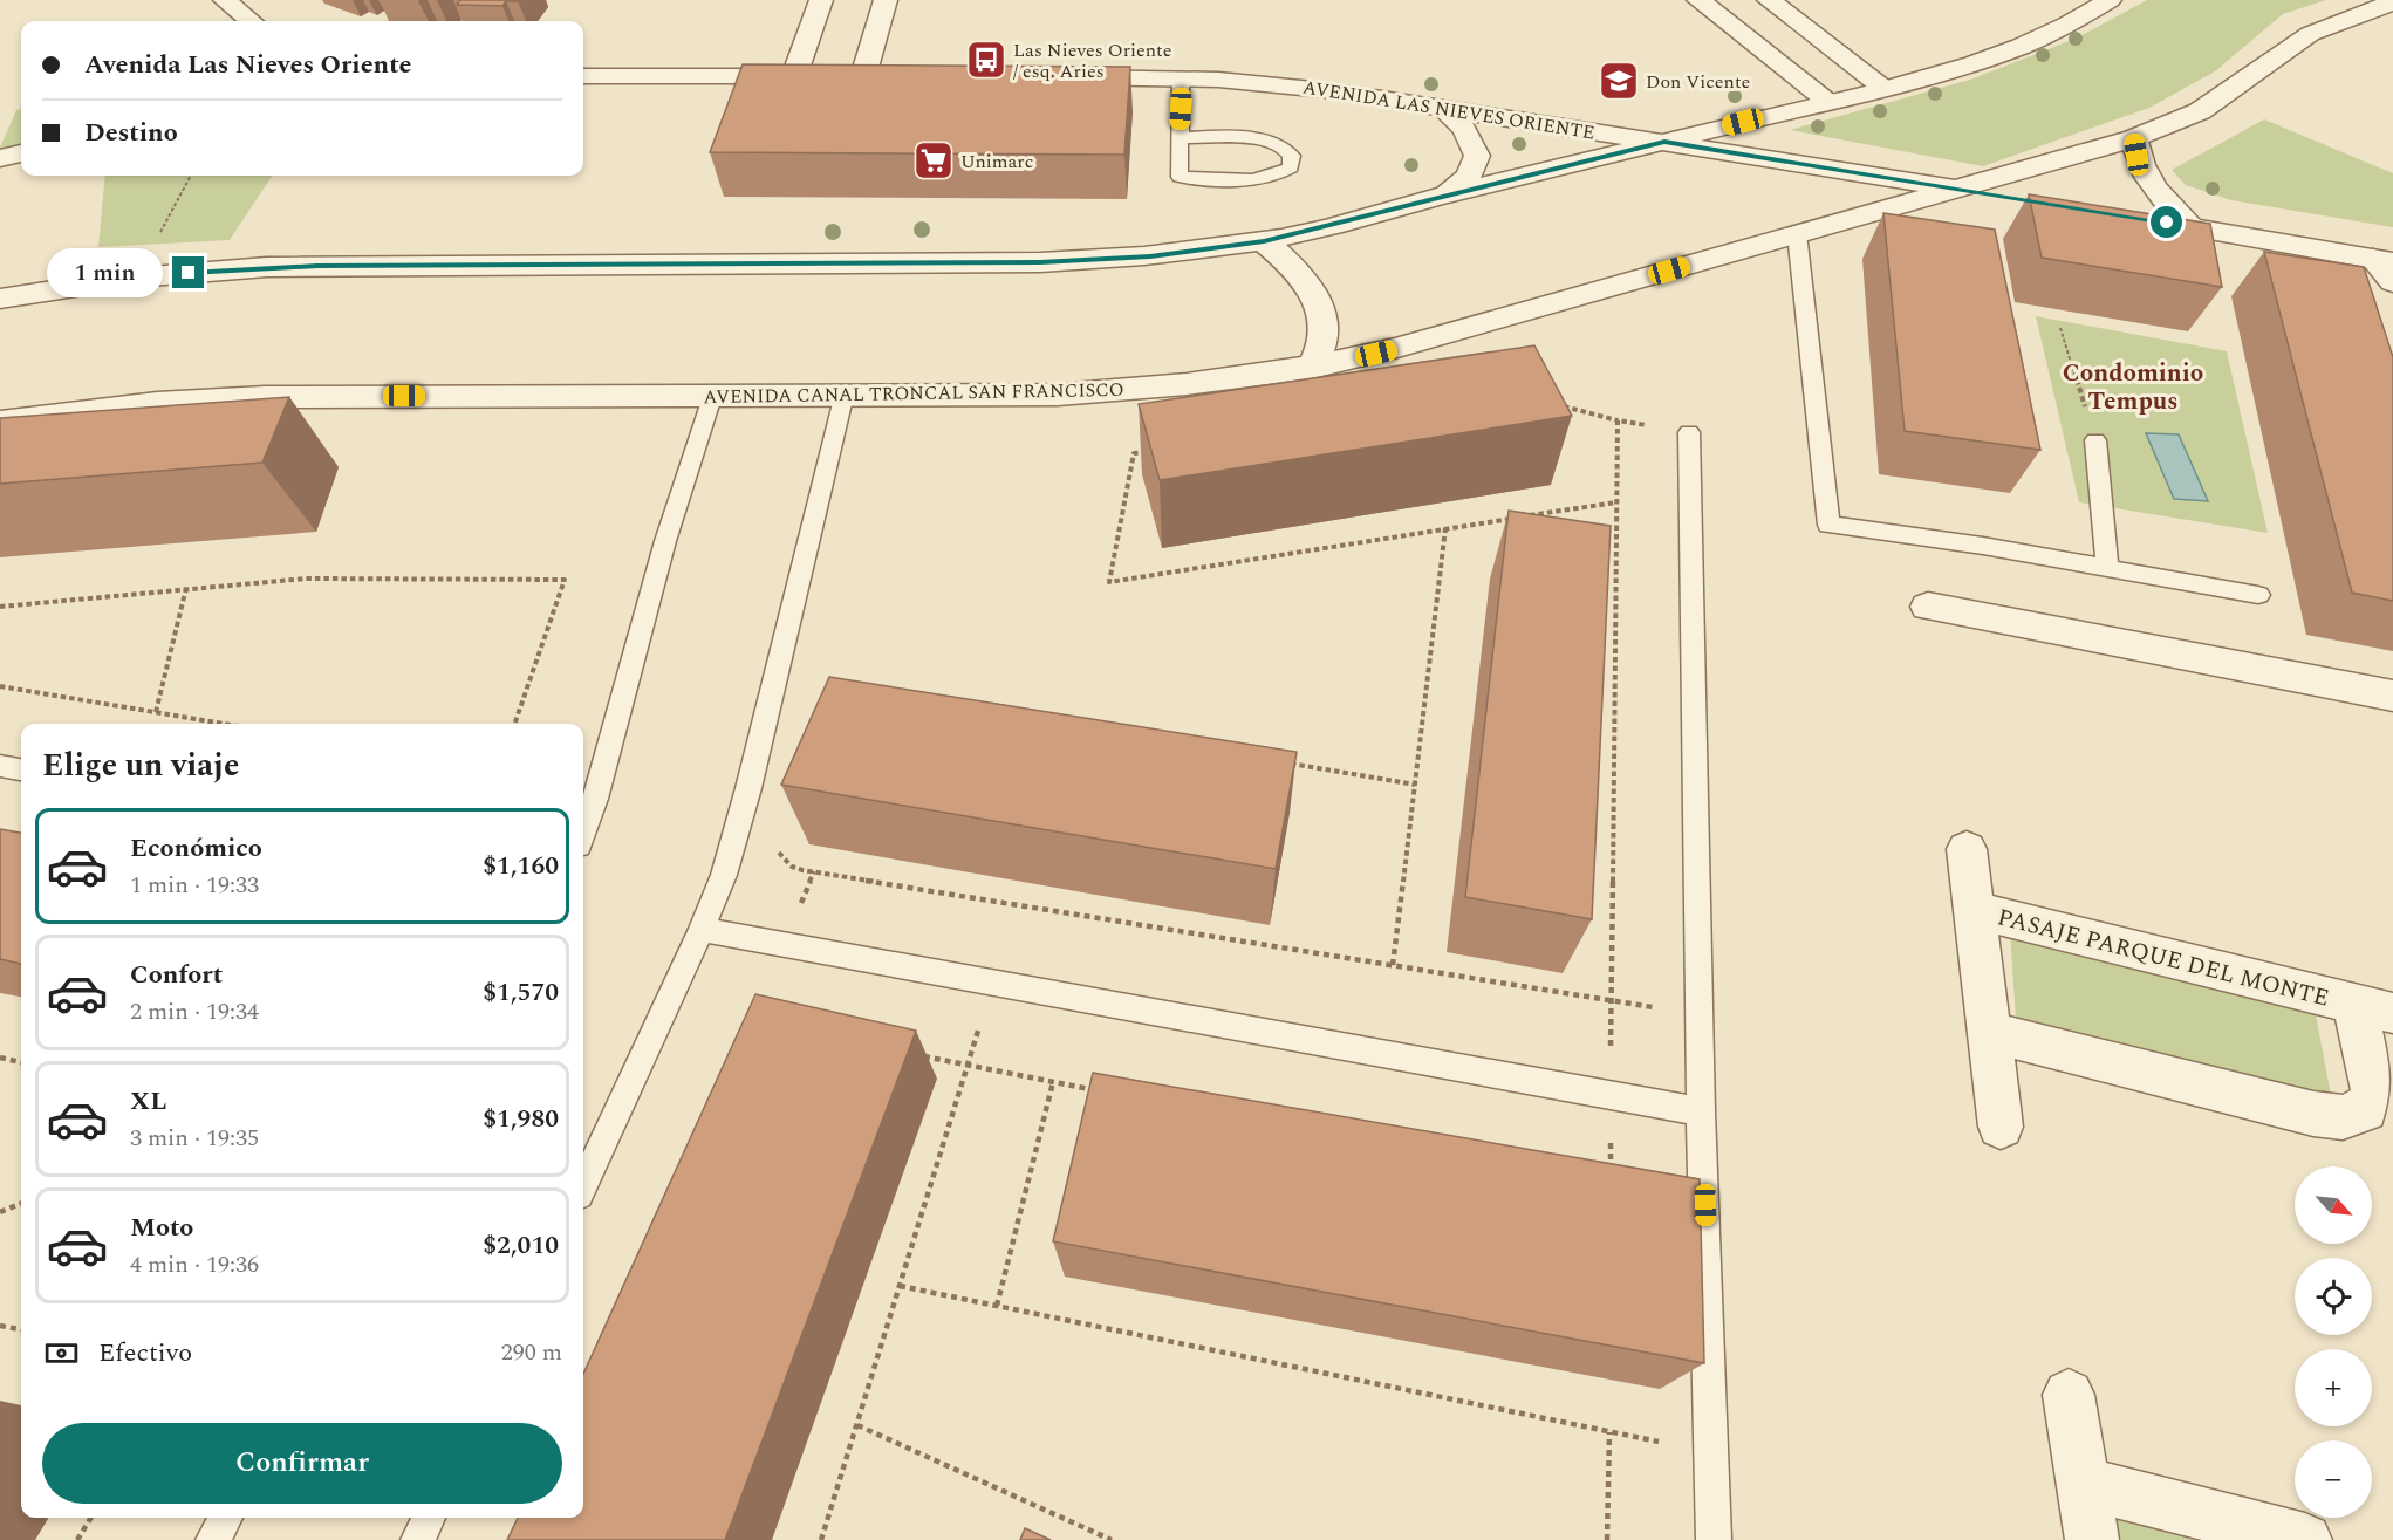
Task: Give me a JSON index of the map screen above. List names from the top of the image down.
{
  "streets": {
    "street": ["AVENIDA LAS NIEVES ORIENTE", "AVENIDA CANAL TRONCAL SAN FRANCISCO", "PASAJE PARQUE DEL MONTE"]
  },
  "crossings": [
    ["AVENIDA LAS NIEVES ORIENTE", "AVENIDA CANAL TRONCAL SAN FRANCISCO"]
  ],
  "districts": ["Condominio Tempus"],
  "places": {
    "bus stop": ["Las Nieves Oriente / esq. Aries"],
    "school or university": ["Don Vicente"],
    "supermarket": ["Unimarc"]
  },
  "north": "bottom right",
  "page": {
    "banner": ["Avenida Las Nieves Oriente", "Destino"],
    "bubble": "1 min",
    "heading": "Elige un viaje",
    "list": [
      {
        "name": "Económico",
        "note": "1 min · 19:33",
        "value": "$1,160"
      },
      {
        "name": "Confort",
        "note": "2 min · 19:34",
        "value": "$1,570"
      },
      {
        "name": "XL",
        "note": "3 min · 19:35",
        "value": "$1,980"
      },
      {
        "name": "Moto",
        "note": "4 min · 19:36",
        "value": "$2,010"
      }
    ],
    "map_buttons": ["+", "−"],
    "pay": ["Efectivo", "290 m"],
    "buttons": "Confirmar"
  }
}
